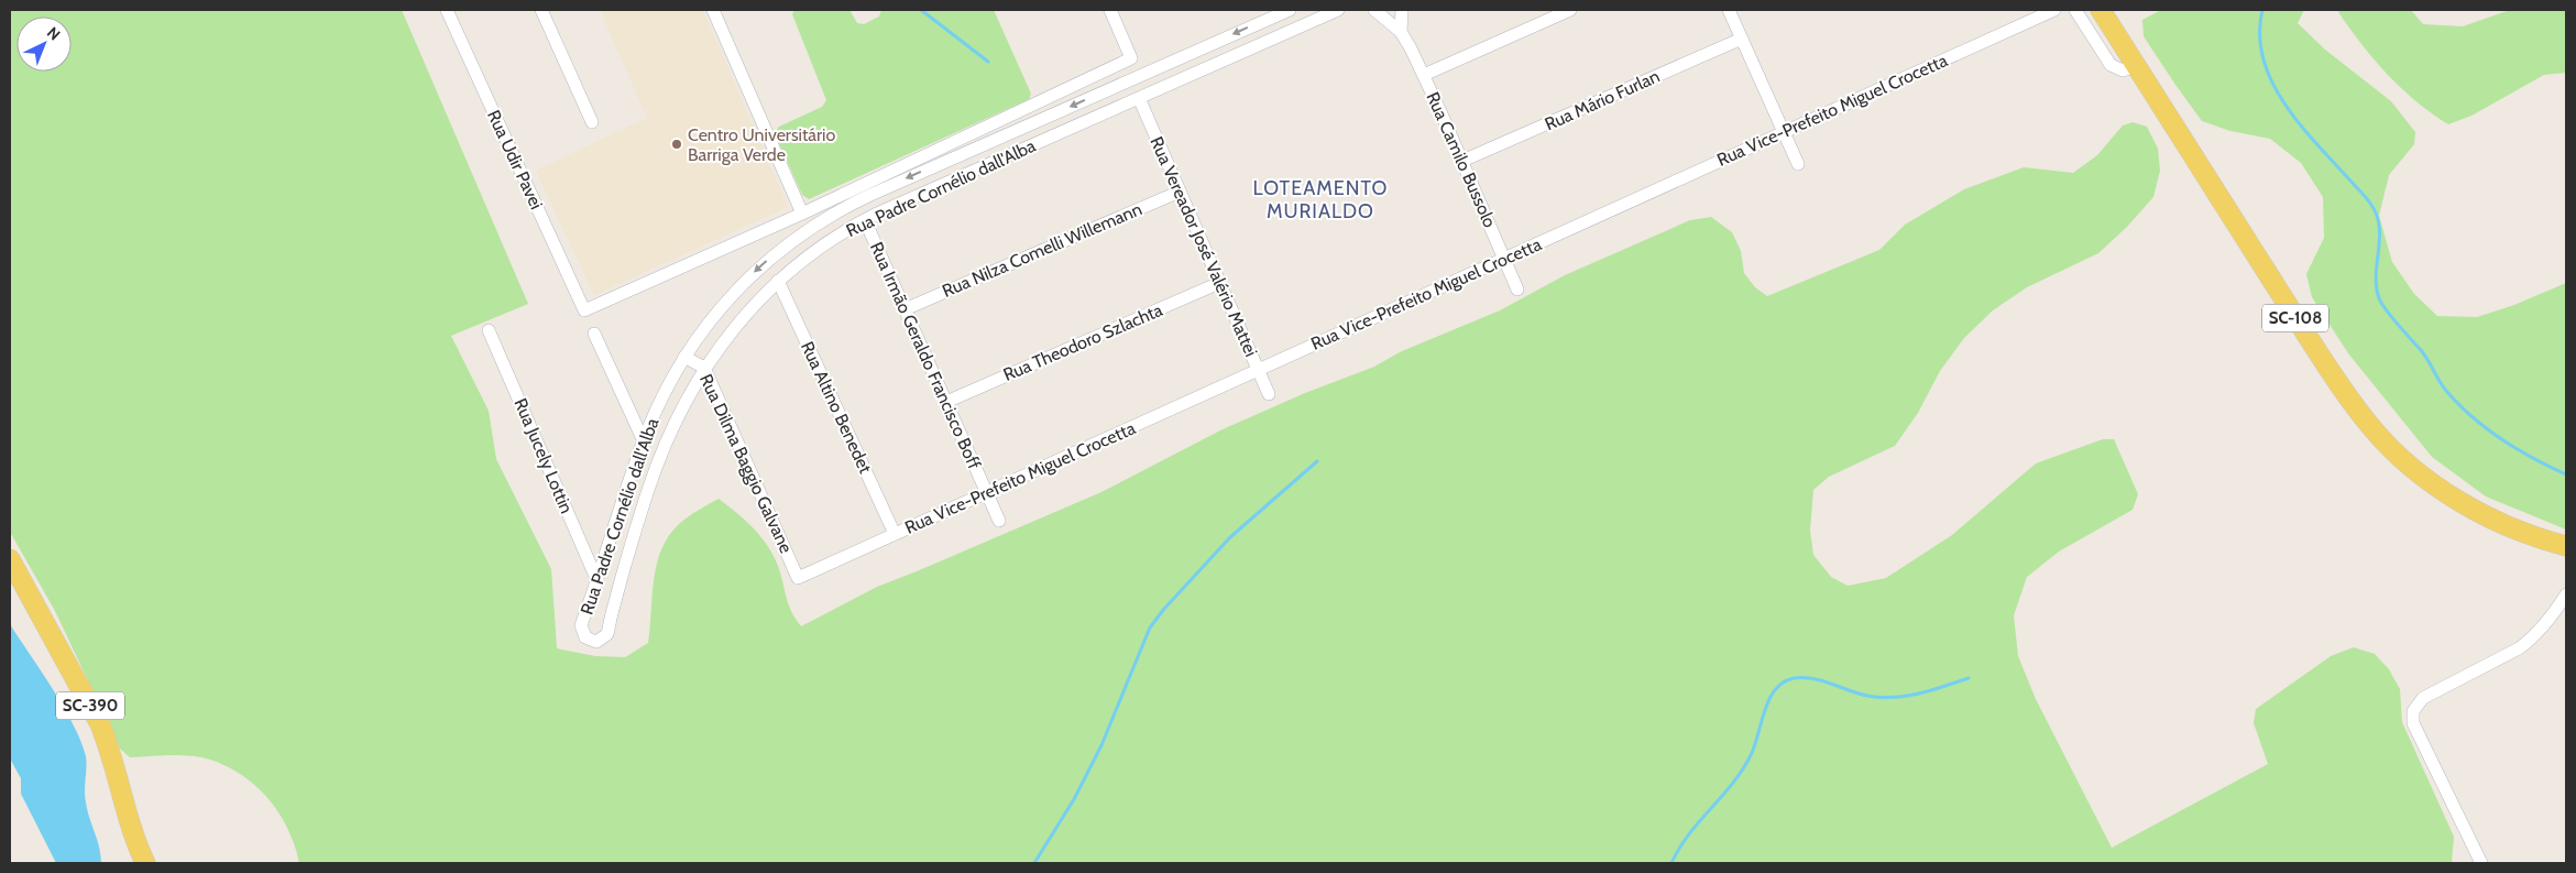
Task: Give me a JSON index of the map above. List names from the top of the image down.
{
  "streets": {
    "main road": ["SC-108", "SC-390"],
    "street": [
      "Rua Mário Furlan",
      "Rua Vice-Prefeito Miguel Crocetta",
      "Rua Udir Pavei",
      "Rua Camilo Bussolo",
      "Rua Padre Cornélio dall'Alba",
      "Rua Vereador José Valério Mattei",
      "Rua Nilza Comelli Willemann",
      "Rua Theodoro Szlachta",
      "Rua Irmão Geraldo Francisco Boff",
      "Rua Altino Benedet",
      "Rua Jucely Lottin",
      "Rua Dilma Baggio Galvane"
    ]
  },
  "crossings": [
    ["Rua Mário Furlan", "Rua Camilo Bussolo"],
    ["Rua Vice-Prefeito Miguel Crocetta", "Rua Camilo Bussolo"],
    ["Rua Vice-Prefeito Miguel Crocetta", "Rua Vereador José Valério Mattei"],
    ["Rua Vice-Prefeito Miguel Crocetta", "Rua Irmão Geraldo Francisco Boff"],
    ["Rua Vice-Prefeito Miguel Crocetta", "Rua Altino Benedet"],
    ["Rua Vice-Prefeito Miguel Crocetta", "Rua Dilma Baggio Galvane"],
    ["Rua Padre Cornélio dall'Alba", "Rua Vereador José Valério Mattei"],
    ["Rua Padre Cornélio dall'Alba", "Rua Irmão Geraldo Francisco Boff"],
    ["Rua Padre Cornélio dall'Alba", "Rua Altino Benedet"],
    ["Rua Padre Cornélio dall'Alba", "Rua Jucely Lottin"],
    ["Rua Padre Cornélio dall'Alba", "Rua Dilma Baggio Galvane"],
    ["Rua Vereador José Valério Mattei", "Rua Nilza Comelli Willemann"],
    ["Rua Vereador José Valério Mattei", "Rua Theodoro Szlachta"],
    ["Rua Nilza Comelli Willemann", "Rua Irmão Geraldo Francisco Boff"],
    ["Rua Theodoro Szlachta", "Rua Irmão Geraldo Francisco Boff"]
  ],
  "districts": ["LOTEAMENTO MURIALDO"],
  "places": ["Centro Universitário Barriga Verde"],
  "north": "top right"
}
